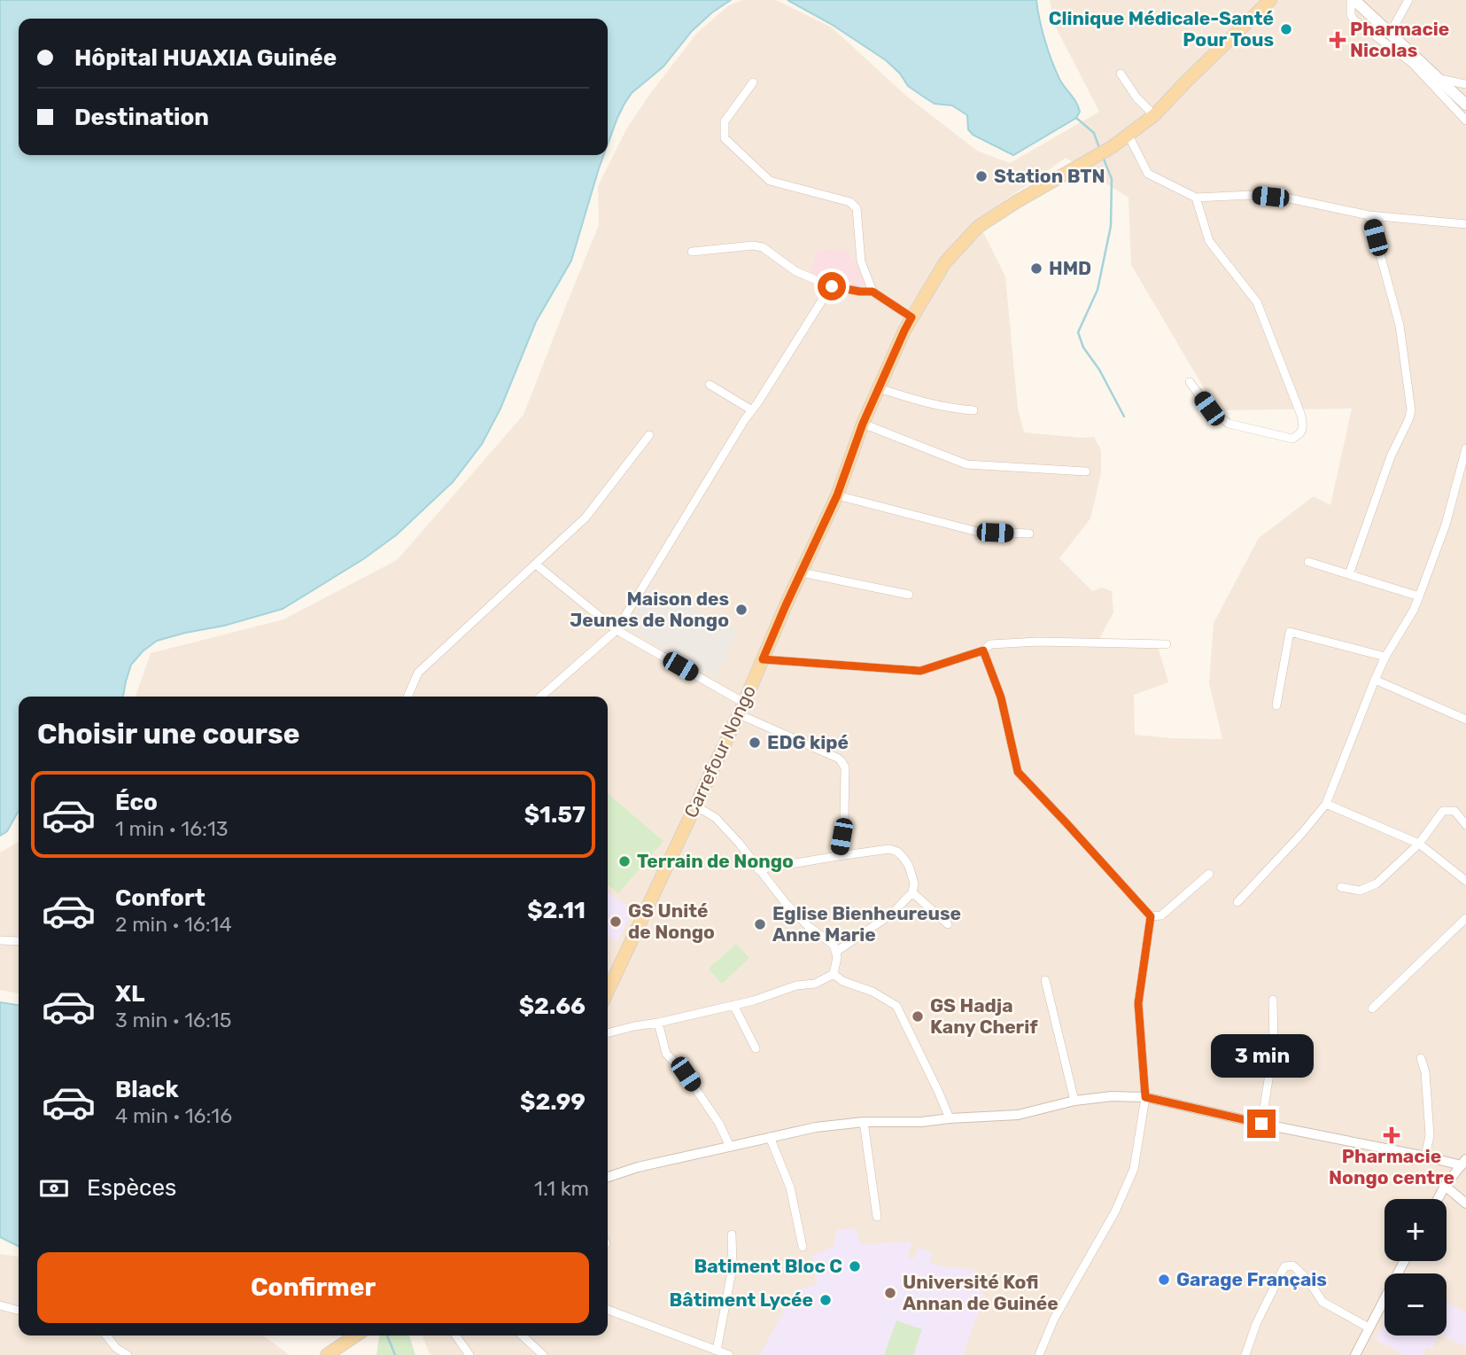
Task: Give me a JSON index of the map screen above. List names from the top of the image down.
{
  "streets": {
    "main road": ["Carrefour Nongo"]
  },
  "places": {
    "other": [
      "Clinique Médicale-Santé Pour Tous",
      "Station BTN",
      "HMD",
      "Maison des Jeunes de Nongo",
      "EDG kipé",
      "Terrain de Nongo",
      "GS Unité de Nongo",
      "Eglise Bienheureuse Anne Marie",
      "GS Hadja Kany Cherif",
      "Batiment Bloc C",
      "Garage Français",
      "Université Kofi Annan de Guinée",
      "Bâtiment Lycée"
    ],
    "health": ["Pharmacie Nicolas", "Pharmacie Nongo centre"]
  },
  "page": {
    "banner": ["Hôpital HUAXIA Guinée", "Destination"],
    "heading": "Choisir une course",
    "list": [
      {
        "name": "Éco",
        "note": "1 min · 16:13",
        "value": "$1.57"
      },
      {
        "name": "Confort",
        "note": "2 min · 16:14",
        "value": "$2.11"
      },
      {
        "name": "XL",
        "note": "3 min · 16:15",
        "value": "$2.66"
      },
      {
        "name": "Black",
        "note": "4 min · 16:16",
        "value": "$2.99"
      }
    ],
    "bubble": "3 min",
    "pay": ["Espèces", "1.1 km"],
    "map_buttons": ["+", "−"],
    "buttons": "Confirmer"
  }
}
